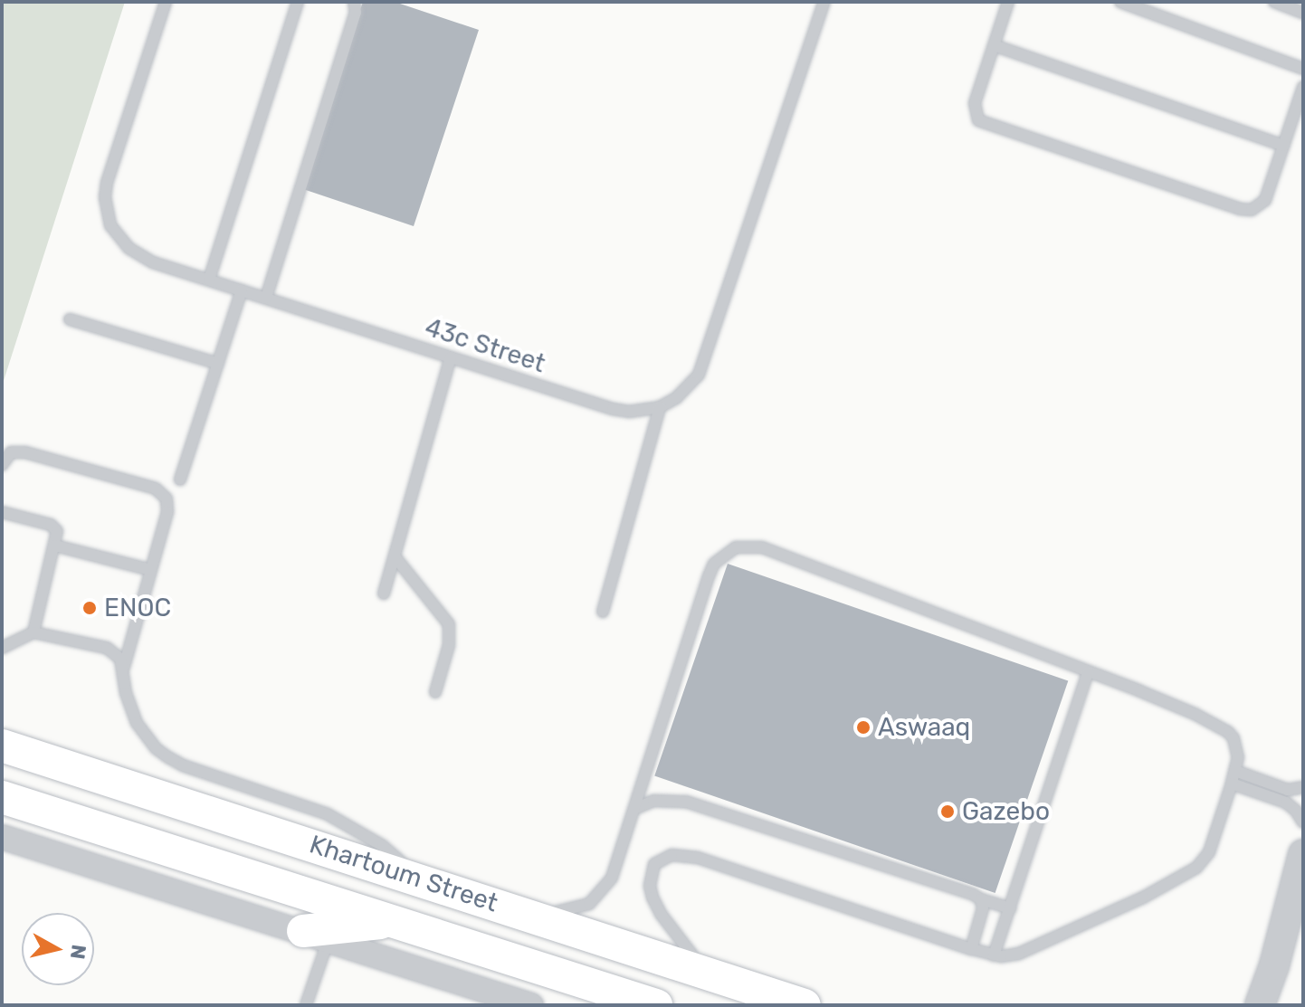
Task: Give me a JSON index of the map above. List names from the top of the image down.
{
  "streets": {
    "main road": ["Khartoum Street"],
    "lane": ["43c Street"]
  },
  "places": ["ENOC", "Aswaaq", "Gazebo"],
  "north": "right"
}
